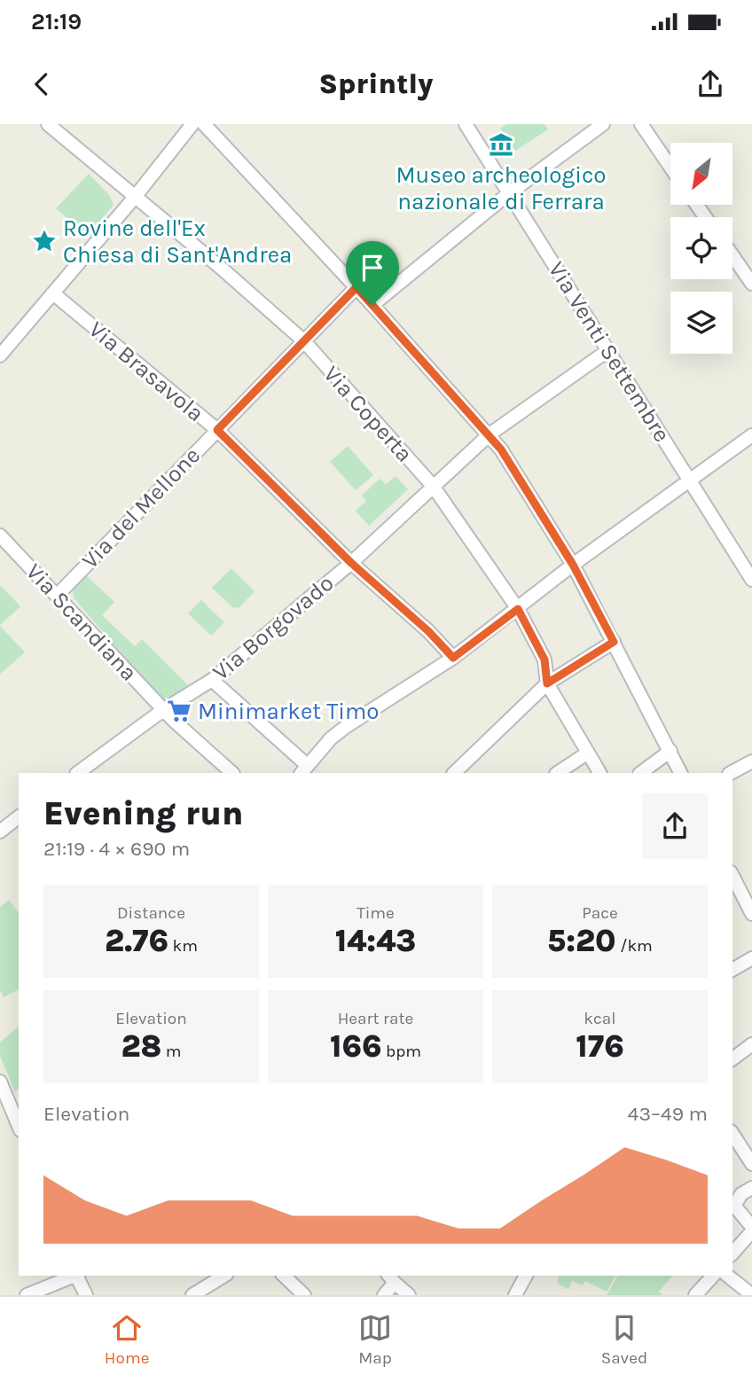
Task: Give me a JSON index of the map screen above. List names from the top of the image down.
{
  "streets": {
    "street": [
      "Via Venti Settembre",
      "Via Brasavola",
      "Via Coperta",
      "Via del Mellone",
      "Via Scandiana",
      "Via Borgovado"
    ]
  },
  "crossings": [
    ["Via Venti Settembre", "Via Borgovado"],
    ["Via Brasavola", "Via del Mellone"],
    ["Via Brasavola", "Via Borgovado"],
    ["Via Coperta", "Via del Mellone"],
    ["Via Coperta", "Via Borgovado"],
    ["Via del Mellone", "Via Scandiana"],
    ["Via Scandiana", "Via Borgovado"]
  ],
  "places": {
    "museum": ["Museo archeologico nazionale di Ferrara"],
    "place": ["Rovine dell'Ex Chiesa di Sant'Andrea"],
    "supermarket": ["Minimarket Timo"]
  },
  "north": "bottom left",
  "page": {
    "status": "21:19",
    "header": "Sprintly",
    "heading": ["Evening run", "21:19 · 4 × 690 m"],
    "stats": [
      ["Distance", "2.76 km"],
      ["Time", "14:43"],
      ["Pace", "5:20 /km"],
      ["Elevation", "28 m"],
      ["Heart rate", "166 bpm"],
      ["kcal", "176"]
    ],
    "chart": ["Elevation", "43–49 m"],
    "tabs": ["Home", "Map", "Saved"]
  }
}
